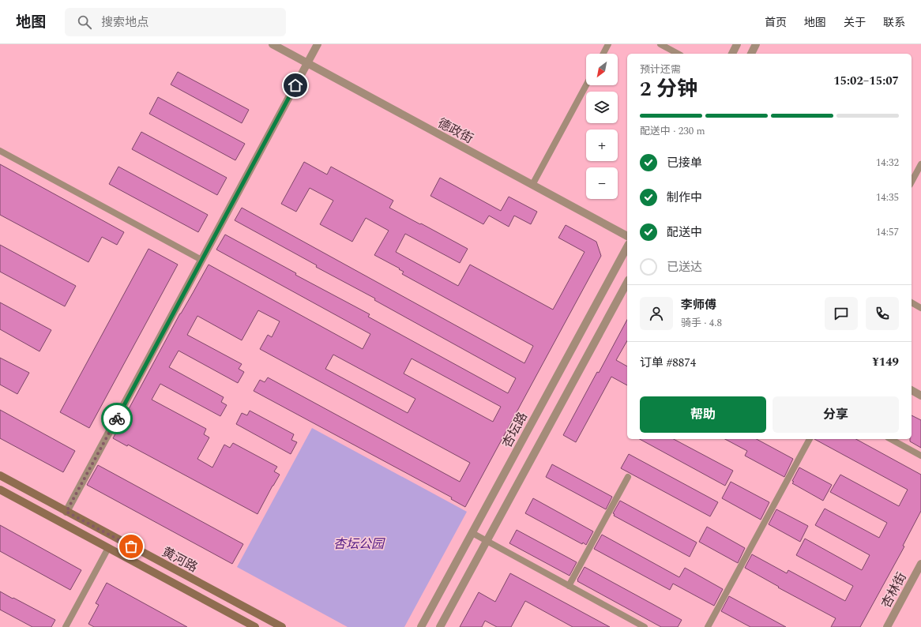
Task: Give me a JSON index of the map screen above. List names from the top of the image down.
{
  "streets": {
    "main road": ["黄河路"],
    "street": ["德政街", "杏坛路", "杏林街"]
  },
  "parks": ["杏坛公园"],
  "north": "bottom left",
  "page": {
    "header": "地图",
    "search": "搜索地点",
    "nav": [
      "首页",
      "地图",
      "关于",
      "联系"
    ],
    "map_buttons": ["+", "−"],
    "heading": ["2 分钟", "预计还需", "15:02–15:07"],
    "panel": [
      "李师傅",
      "骑手 · 4.8",
      "订单 #8874",
      "¥149"
    ],
    "bar": "配送中 · 230 m",
    "list": [
      ["已接单", "14:32"],
      ["制作中", "14:35"],
      ["配送中", "14:57"],
      "已送达"
    ],
    "buttons": ["帮助", "分享"]
  }
}
